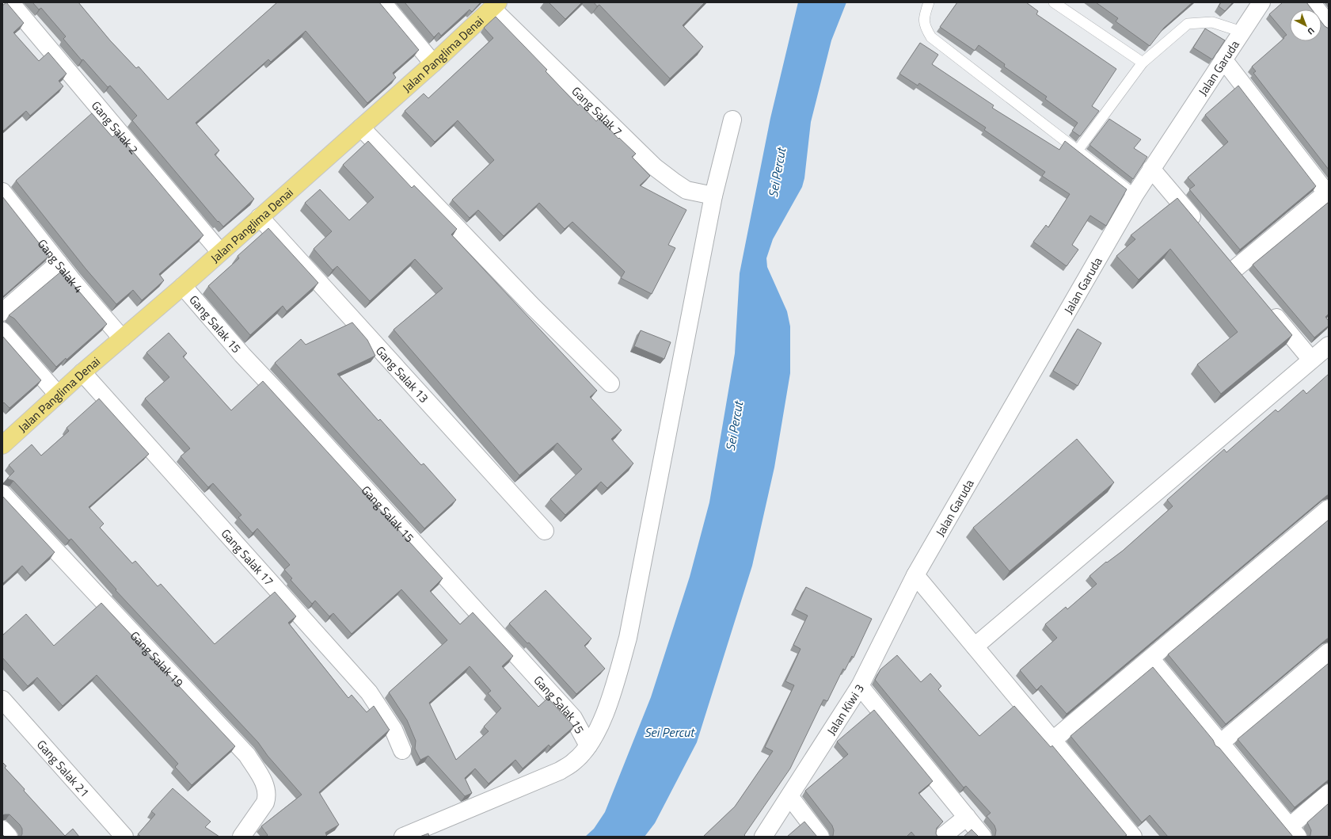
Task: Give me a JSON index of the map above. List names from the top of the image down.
{
  "streets": {
    "main road": ["Jalan Panglima Denai"],
    "street": [
      "Jalan Garuda",
      "Gang Salak 7",
      "Gang Salak 2",
      "Gang Salak 4",
      "Gang Salak 15",
      "Gang Salak 13",
      "Gang Salak 17",
      "Gang Salak 19",
      "Jalan Kiwi 3",
      "Gang Salak 21"
    ]
  },
  "crossings": [
    ["Jalan Panglima Denai", "Gang Salak 7"],
    ["Jalan Panglima Denai", "Gang Salak 2"],
    ["Jalan Panglima Denai", "Gang Salak 4"],
    ["Jalan Panglima Denai", "Gang Salak 15"],
    ["Jalan Panglima Denai", "Gang Salak 13"],
    ["Jalan Panglima Denai", "Gang Salak 17"],
    ["Jalan Garuda", "Jalan Kiwi 3"]
  ],
  "water": ["Sei Percut"],
  "north": "bottom right"
}
